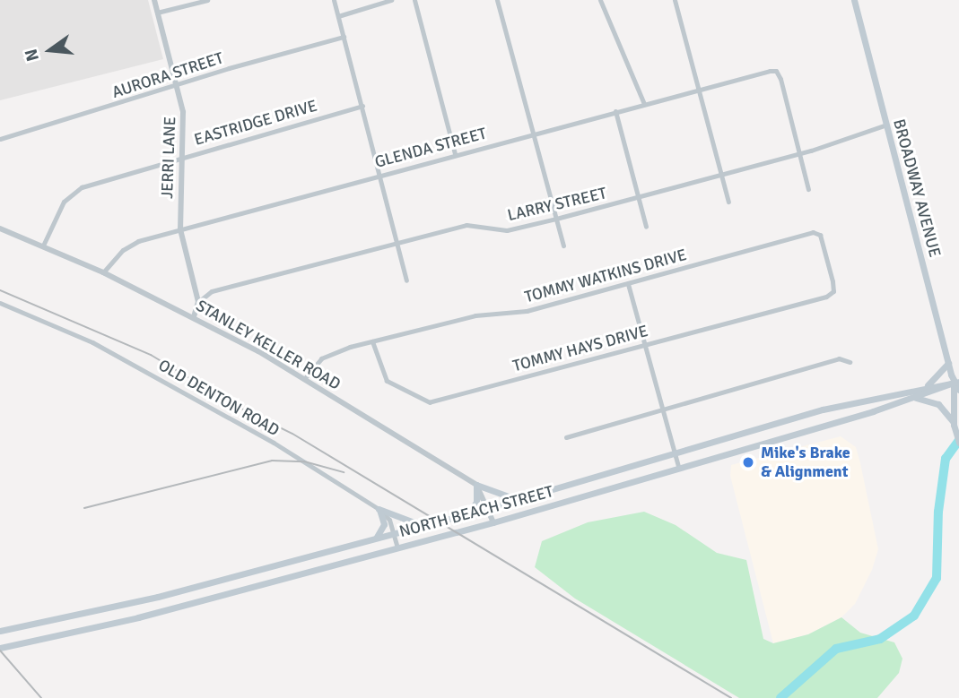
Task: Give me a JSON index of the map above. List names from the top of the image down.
{
  "streets": {
    "main road": ["BROADWAY AVENUE", "NORTH BEACH STREET"],
    "street": [
      "AURORA STREET",
      "EASTRIDGE DRIVE",
      "GLENDA STREET",
      "JERRI LANE",
      "LARRY STREET",
      "TOMMY WATKINS DRIVE",
      "STANLEY KELLER ROAD",
      "TOMMY HAYS DRIVE",
      "OLD DENTON ROAD"
    ]
  },
  "crossings": [
    ["AURORA STREET", "JERRI LANE"],
    ["EASTRIDGE DRIVE", "JERRI LANE"],
    ["EASTRIDGE DRIVE", "STANLEY KELLER ROAD"],
    ["GLENDA STREET", "JERRI LANE"],
    ["GLENDA STREET", "LARRY STREET"],
    ["GLENDA STREET", "STANLEY KELLER ROAD"],
    ["JERRI LANE", "LARRY STREET"],
    ["BROADWAY AVENUE", "LARRY STREET"],
    ["BROADWAY AVENUE", "NORTH BEACH STREET"],
    ["TOMMY WATKINS DRIVE", "STANLEY KELLER ROAD"],
    ["TOMMY WATKINS DRIVE", "TOMMY HAYS DRIVE"],
    ["STANLEY KELLER ROAD", "NORTH BEACH STREET"],
    ["OLD DENTON ROAD", "NORTH BEACH STREET"]
  ],
  "places": ["Mike's Brake & Alignment"],
  "north": "left"
}
